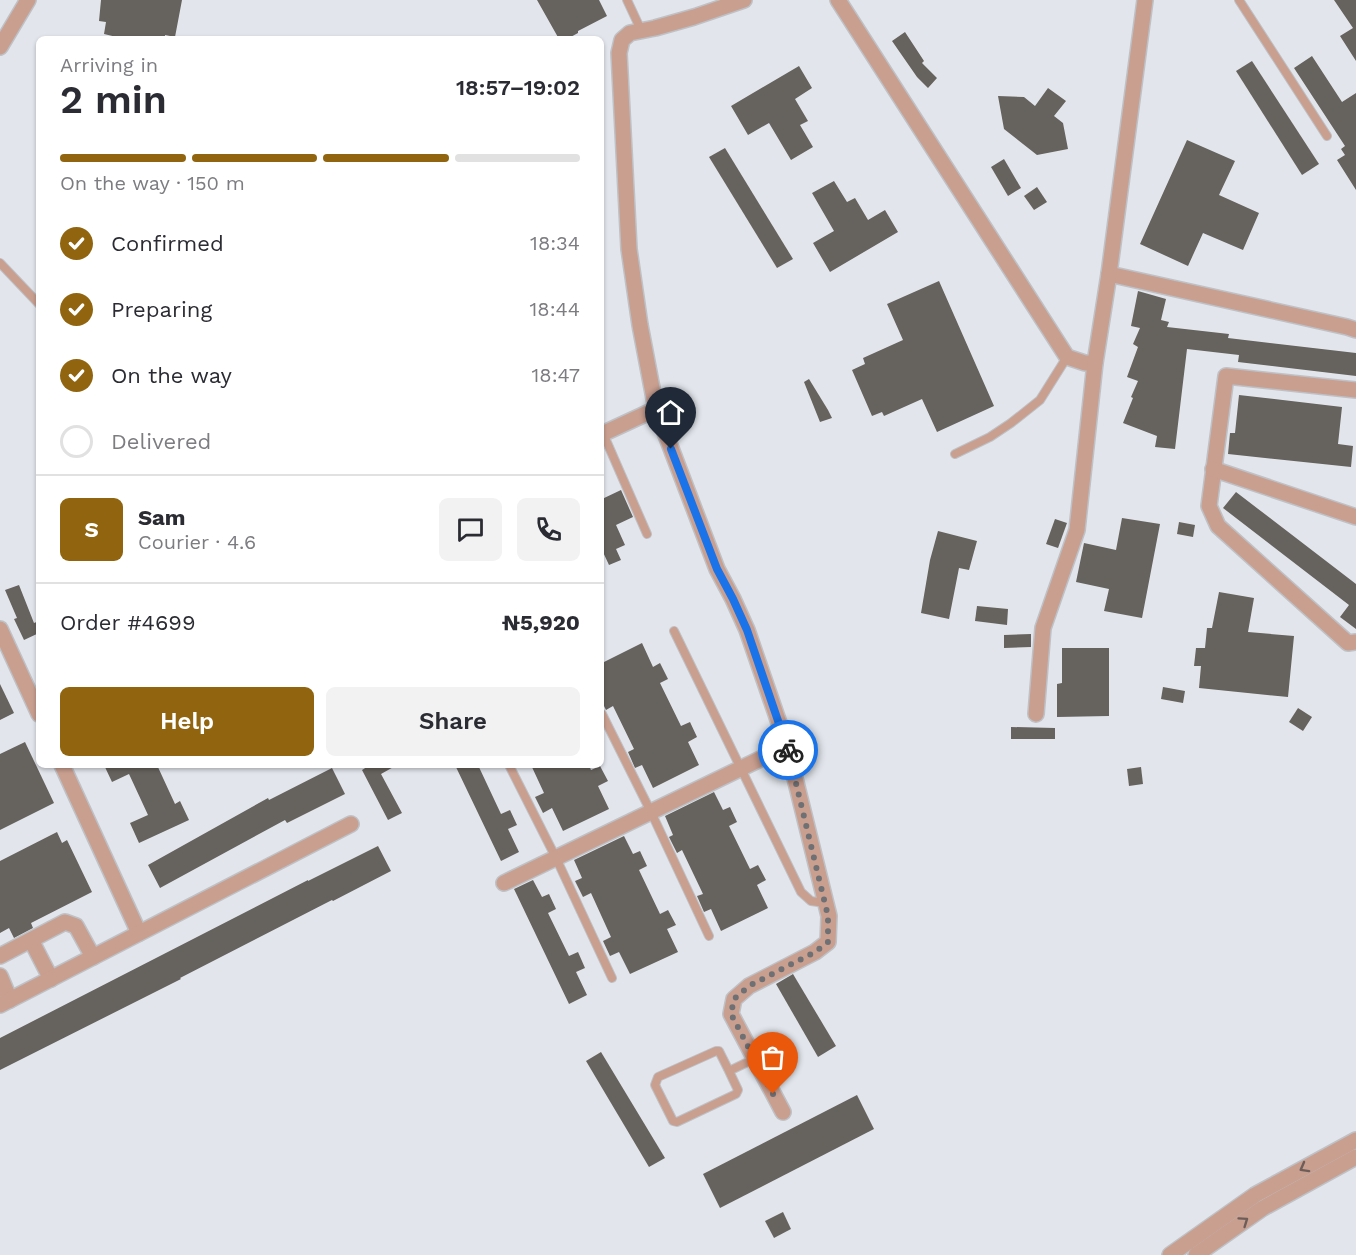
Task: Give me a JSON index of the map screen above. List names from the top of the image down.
{
  "page": {
    "heading": ["2 min", "Arriving in", "18:57–19:02"],
    "panel": [
      "Sam",
      "Courier · 4.6",
      "Order #4699",
      "₦5,920"
    ],
    "bar": "On the way · 150 m",
    "list": [
      ["Confirmed", "18:34"],
      ["Preparing", "18:44"],
      ["On the way", "18:47"],
      "Delivered"
    ],
    "round": "S",
    "buttons": ["Help", "Share"]
  }
}
